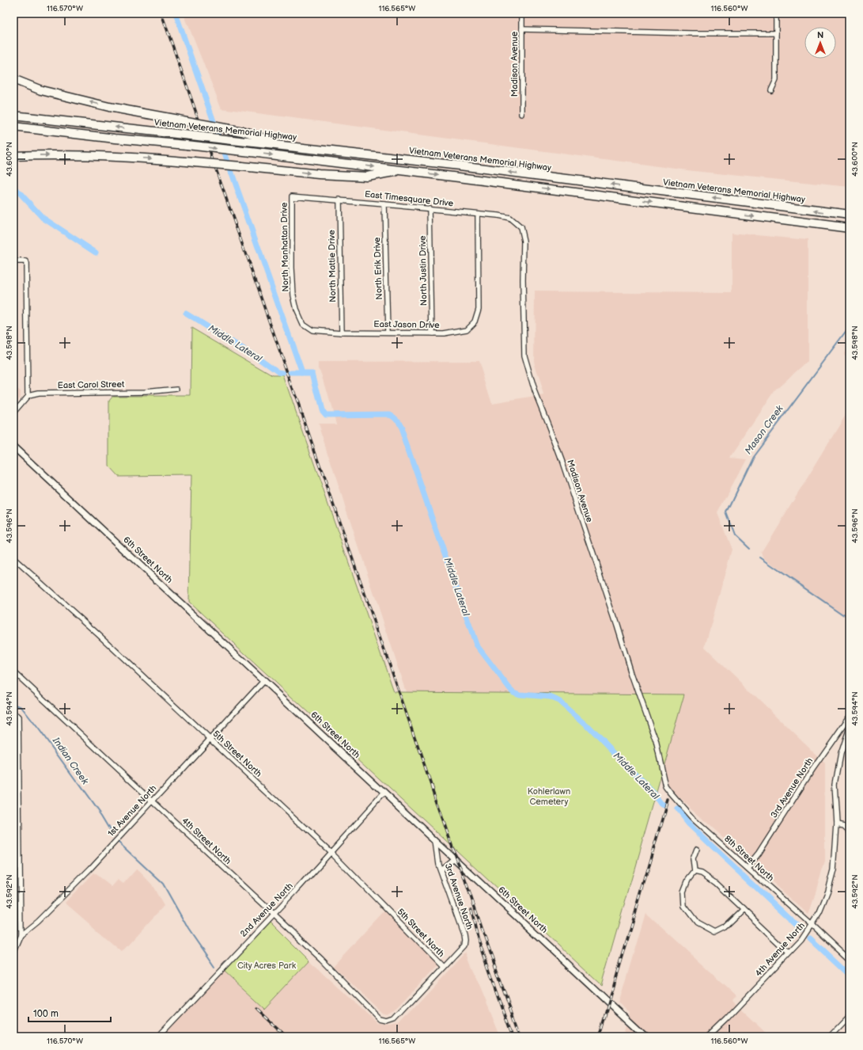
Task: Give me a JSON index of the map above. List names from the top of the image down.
{
  "streets": {
    "highway": ["Vietnam Veterans Memorial Highway"],
    "street": [
      "Madison Avenue",
      "East Timesquare Drive",
      "North Manhattan Drive",
      "North Mattie Drive",
      "North Erik Drive",
      "North Justin Drive",
      "East Jason Drive",
      "East Carol Street",
      "6th Street North",
      "5th Street North",
      "3rd Avenue North",
      "1st Avenue North",
      "4th Street North",
      "8th Street North",
      "2nd Avenue North",
      "4th Avenue North"
    ]
  },
  "crossings": [
    ["Madison Avenue", "East Timesquare Drive"],
    ["Madison Avenue", "8th Street North"],
    ["East Timesquare Drive", "North Manhattan Drive"],
    ["East Timesquare Drive", "North Mattie Drive"],
    ["East Timesquare Drive", "North Erik Drive"],
    ["East Timesquare Drive", "North Justin Drive"],
    ["East Timesquare Drive", "East Jason Drive"],
    ["North Manhattan Drive", "East Jason Drive"],
    ["North Mattie Drive", "East Jason Drive"],
    ["North Erik Drive", "East Jason Drive"],
    ["North Justin Drive", "East Jason Drive"],
    ["6th Street North", "3rd Avenue North"],
    ["6th Street North", "1st Avenue North"],
    ["6th Street North", "2nd Avenue North"],
    ["5th Street North", "3rd Avenue North"],
    ["5th Street North", "1st Avenue North"],
    ["5th Street North", "2nd Avenue North"],
    ["3rd Avenue North", "4th Street North"],
    ["3rd Avenue North", "8th Street North"],
    ["1st Avenue North", "4th Street North"],
    ["4th Street North", "2nd Avenue North"],
    ["8th Street North", "4th Avenue North"]
  ],
  "water": ["Middle Lateral", "Mason Creek", "Indian Creek"],
  "parks": ["Kohlerlawn Cemetery", "City Acres Park"],
  "scale_bar": "100 m",
  "north": "top",
  "coordinates": [
    "116.570°W",
    "116.565°W",
    "116.560°W",
    "43.600°N",
    "43.598°N",
    "43.596°N",
    "43.594°N",
    "43.592°N"
  ]
}
